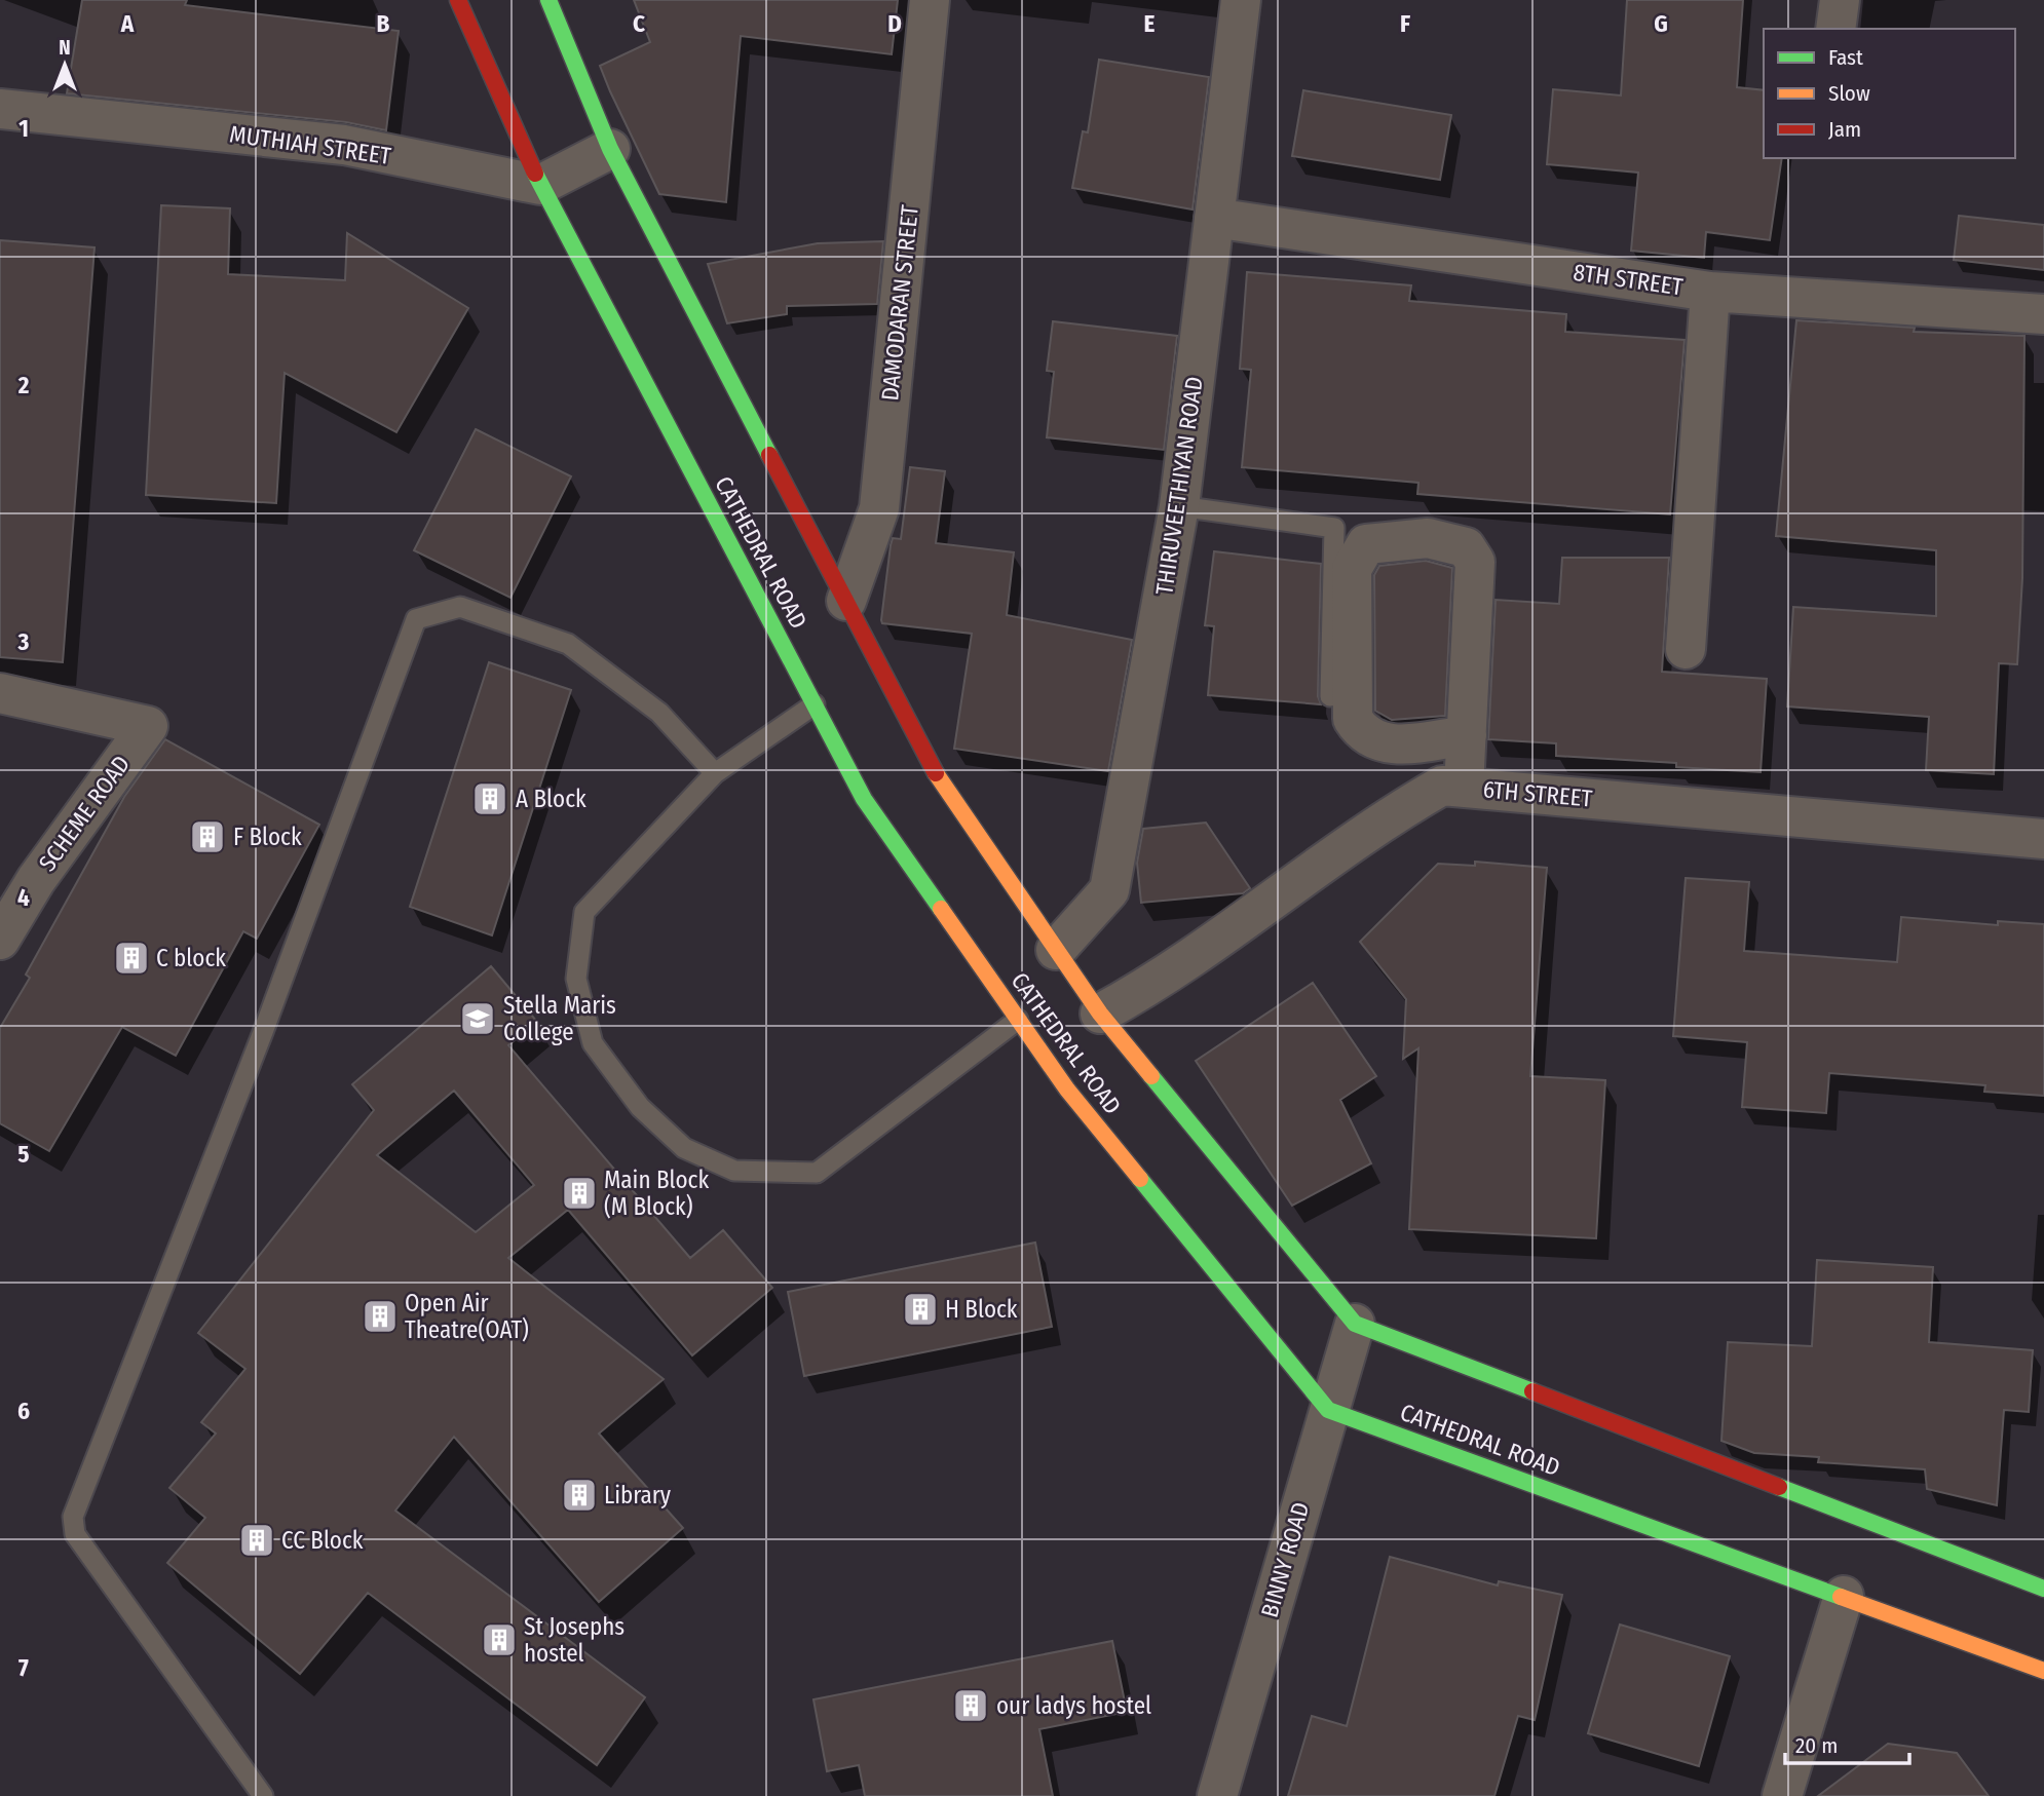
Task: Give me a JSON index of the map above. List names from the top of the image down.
{
  "streets": {
    "main road": ["CATHEDRAL ROAD"],
    "street": [
      "MUTHIAH STREET",
      "8TH STREET",
      "DAMODARAN STREET",
      "THIRUVEETHIYAN ROAD",
      "6TH STREET",
      "SCHEME ROAD",
      "BINNY ROAD"
    ]
  },
  "crossings": [
    ["MUTHIAH STREET", "CATHEDRAL ROAD"],
    ["8TH STREET", "THIRUVEETHIYAN ROAD"],
    ["DAMODARAN STREET", "CATHEDRAL ROAD"],
    ["THIRUVEETHIYAN ROAD", "CATHEDRAL ROAD"],
    ["CATHEDRAL ROAD", "6TH STREET"],
    ["CATHEDRAL ROAD", "BINNY ROAD"]
  ],
  "places": {
    "building": [
      "A Block",
      "F Block",
      "C block",
      "Main Block (M Block)",
      "H Block",
      "Open Air Theatre(OAT)",
      "Library",
      "CC Block",
      "St Josephs hostel",
      "our ladys hostel"
    ],
    "school or university": ["Stella Maris College"]
  },
  "legend": ["Fast", "Slow", "Jam"],
  "scale_bar": "20 m",
  "north": "top",
  "grid": {
    "columns": [
      "A",
      "B",
      "C",
      "D",
      "E",
      "F",
      "G"
    ],
    "rows": [
      "1",
      "2",
      "3",
      "4",
      "5",
      "6",
      "7"
    ]
  }
}
